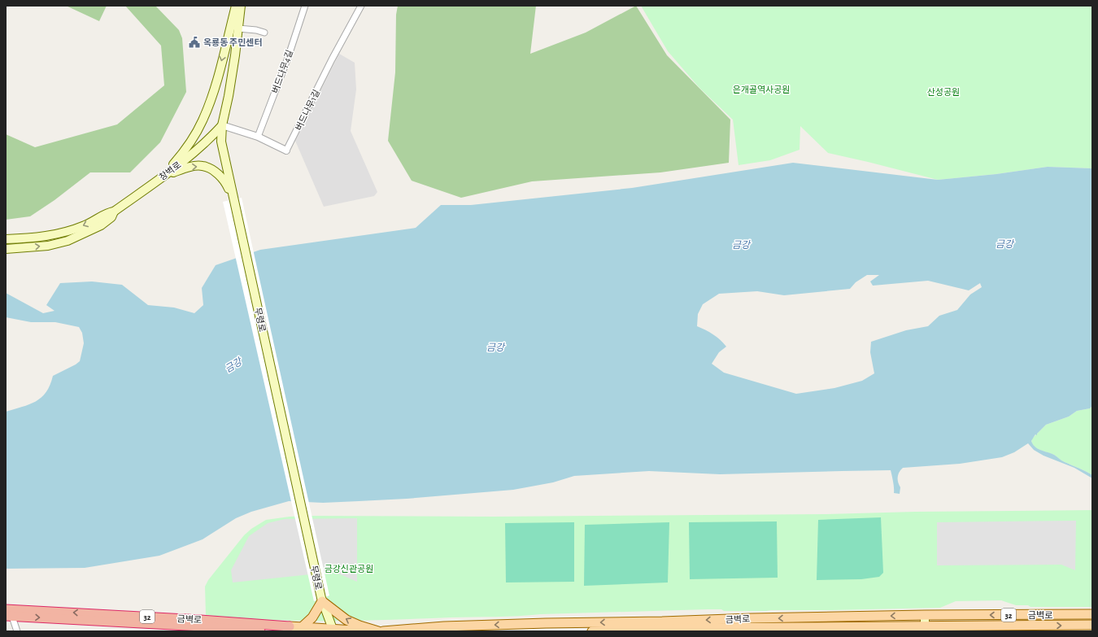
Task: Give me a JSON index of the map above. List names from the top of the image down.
{
  "streets": {
    "highway": ["32", "금벽로"],
    "main road": ["창벽로", "무령로"],
    "street": ["버드나무4길", "버드나무1길"]
  },
  "crossings": [
    ["버드나무4길", "버드나무1길"],
    ["버드나무1길", "창벽로"],
    ["버드나무1길", "무령로"],
    ["창벽로", "무령로"],
    ["무령로", "금벽로"]
  ],
  "water": ["금강"],
  "parks": ["은개골역사공원", "산성공원", "금강신관공원"],
  "places": {
    "public building": ["옥룡동 주민센터"]
  }
}
